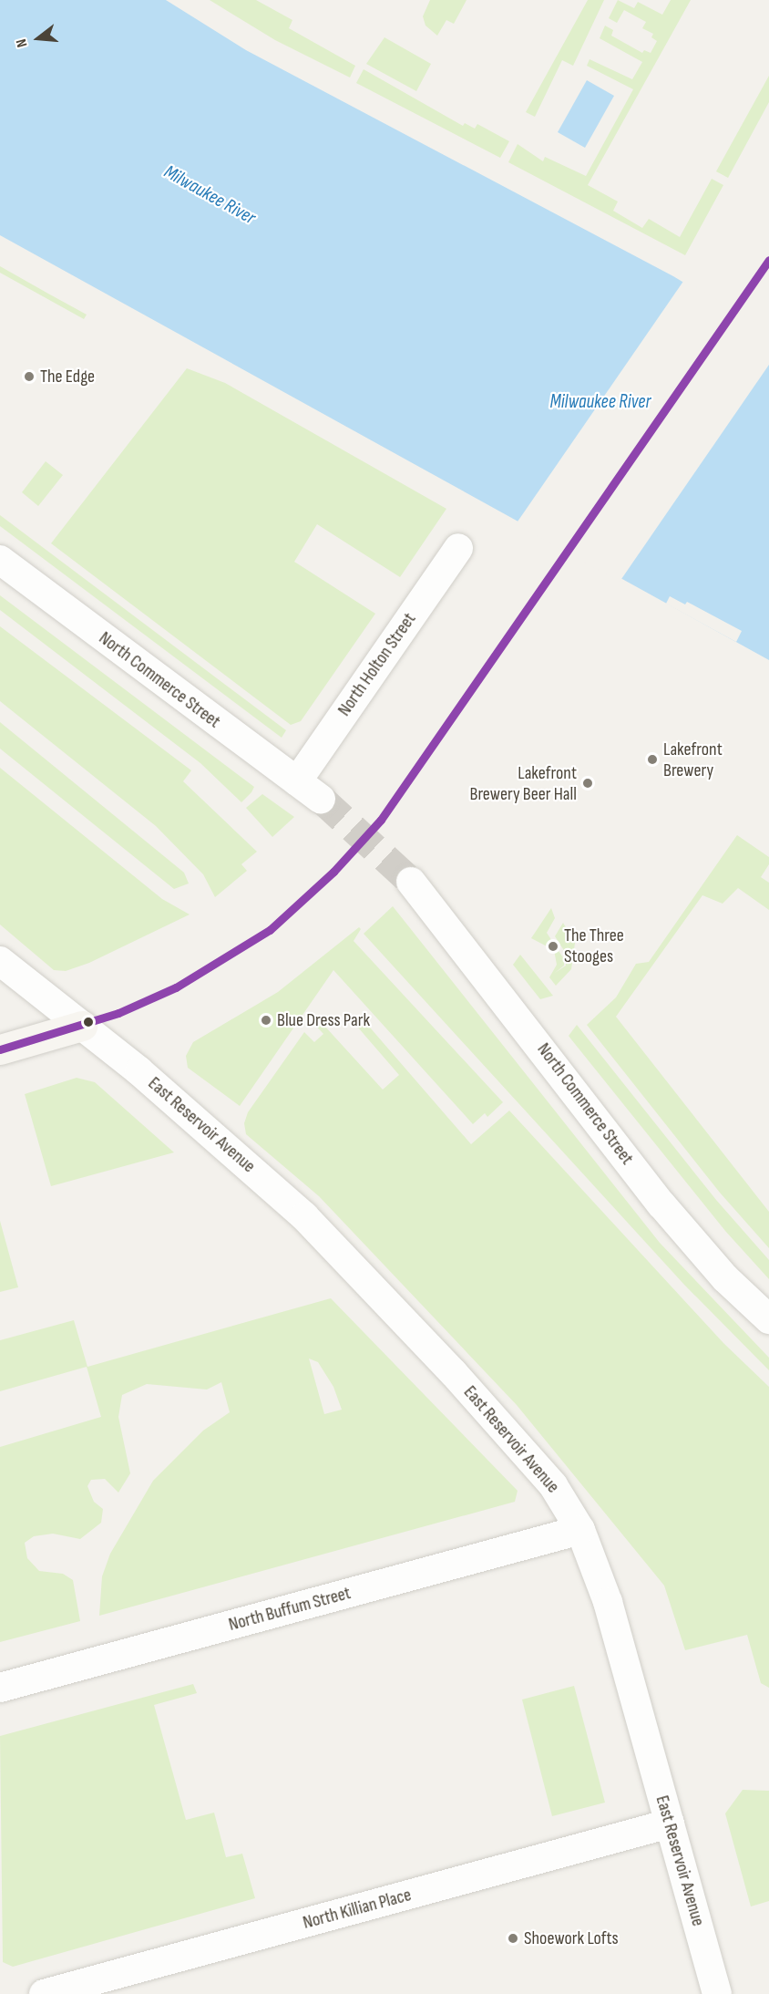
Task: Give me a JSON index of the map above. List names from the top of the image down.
{
  "streets": {
    "street": [
      "North Holton Street",
      "North Commerce Street",
      "East Reservoir Avenue",
      "North Buffum Street",
      "North Killian Place"
    ]
  },
  "crossings": [
    ["North Holton Street", "North Commerce Street"],
    ["East Reservoir Avenue", "North Buffum Street"],
    ["East Reservoir Avenue", "North Killian Place"]
  ],
  "water": ["Milwaukee River"],
  "places": [
    "The Edge",
    "Lakefront Brewery",
    "Lakefront Brewery Beer Hall",
    "The Three Stooges",
    "Blue Dress Park",
    "Shoework Lofts"
  ],
  "north": "left"
}
